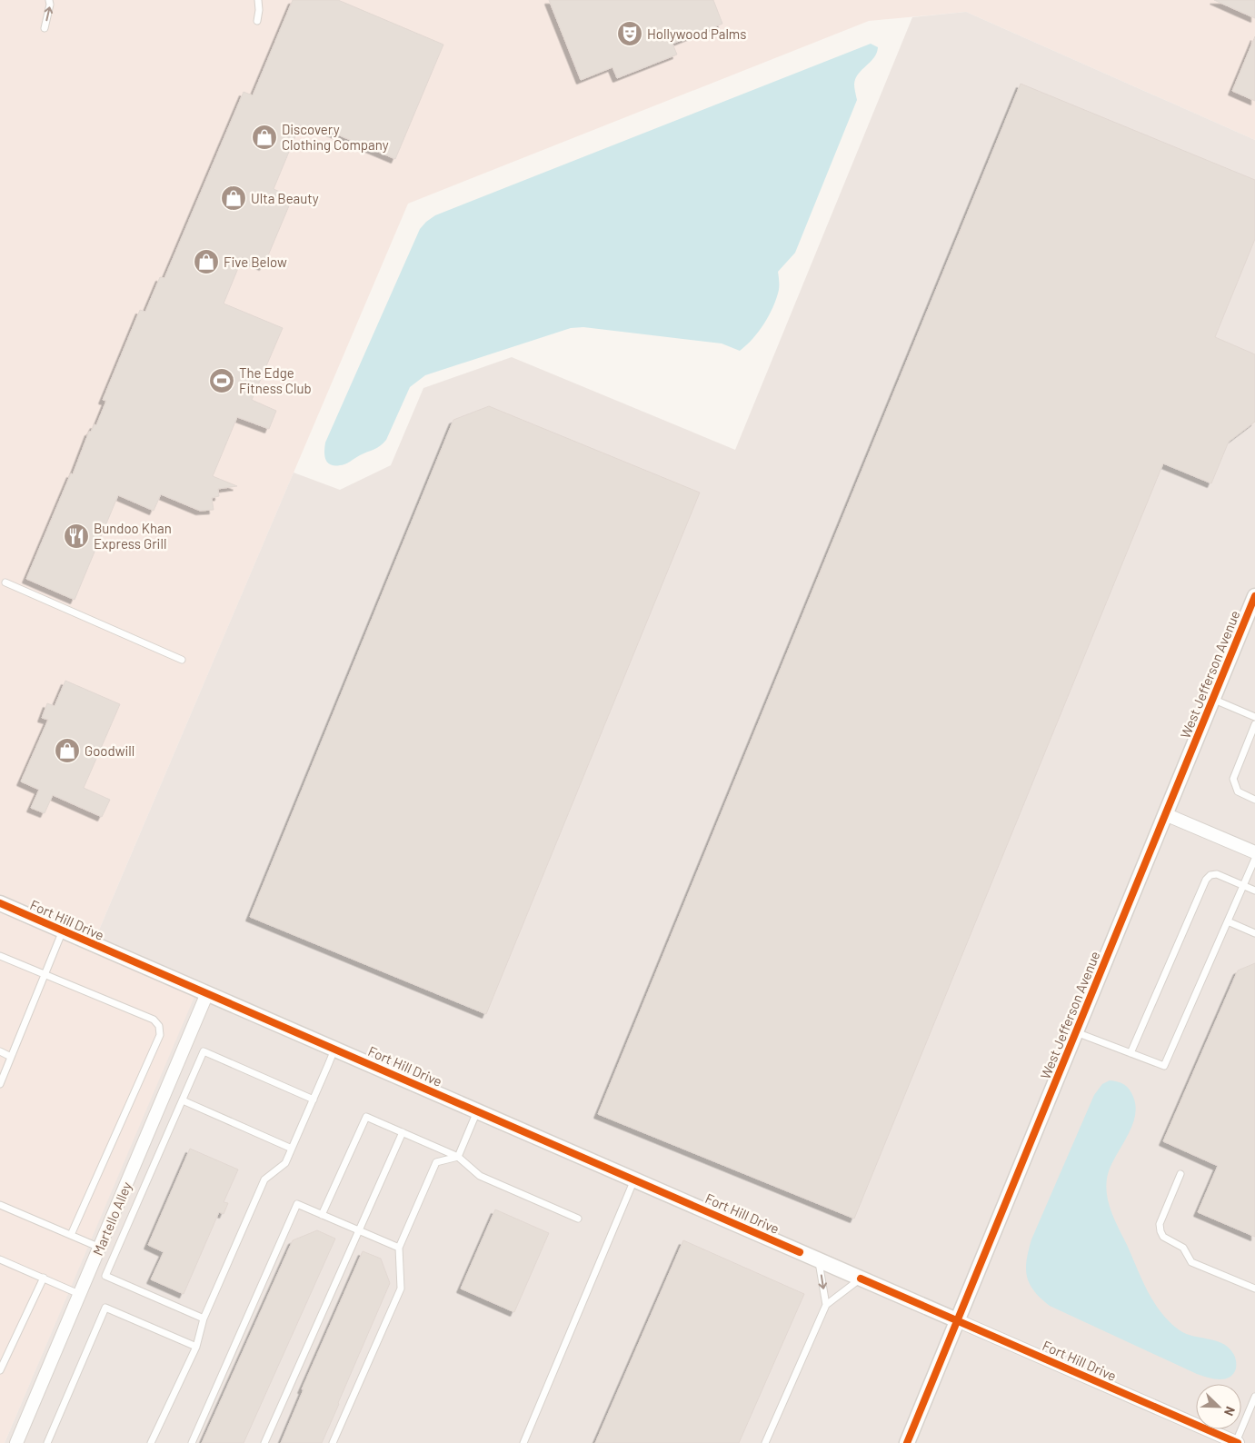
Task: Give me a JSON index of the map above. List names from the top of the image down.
{
  "streets": {
    "street": ["West Jefferson Avenue", "Fort Hill Drive", "Martello Alley"]
  },
  "crossings": [
    ["West Jefferson Avenue", "Fort Hill Drive"],
    ["Fort Hill Drive", "Martello Alley"]
  ],
  "places": {
    "theatre": ["Hollywood Palms"],
    "shop": [
      "Discovery Clothing Company",
      "Ulta Beauty",
      "Five Below",
      "Goodwill"
    ],
    "sports": ["The Edge Fitness Club"],
    "restaurant": ["Bundoo Khan Express Grill"]
  },
  "north": "bottom right"
}
